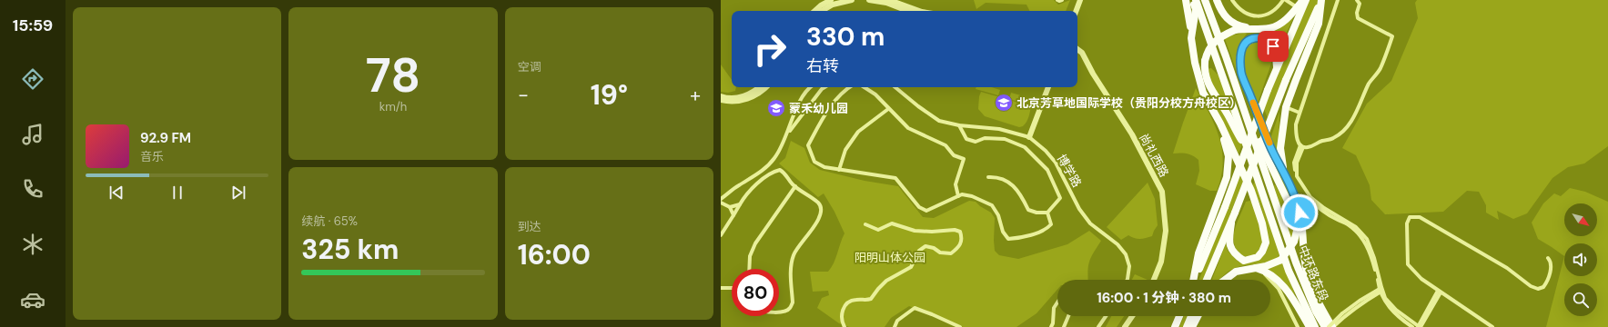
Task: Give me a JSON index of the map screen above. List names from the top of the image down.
{
  "streets": {
    "highway": ["中环路东段"],
    "street": ["尚礼西路", "博学路"]
  },
  "parks": ["阳明山体公园"],
  "places": {
    "school or university": ["北京芳草地国际学校（贵阳分校方舟校区）", "蒙禾幼儿园"]
  },
  "north": "bottom right",
  "page": {
    "tabs": "15:59",
    "tile": [
      ["78", "km/h"],
      "空调",
      ["续航 · 65%", "325 km"],
      ["到达", "16:00"]
    ],
    "turn": ["330 m", "右转"],
    "heat": ["−", "19°", "+"],
    "song": ["92.9 FM", "音乐"],
    "limit": "80",
    "trip": "16:00 · 1 分钟 · 380 m"
  }
}
